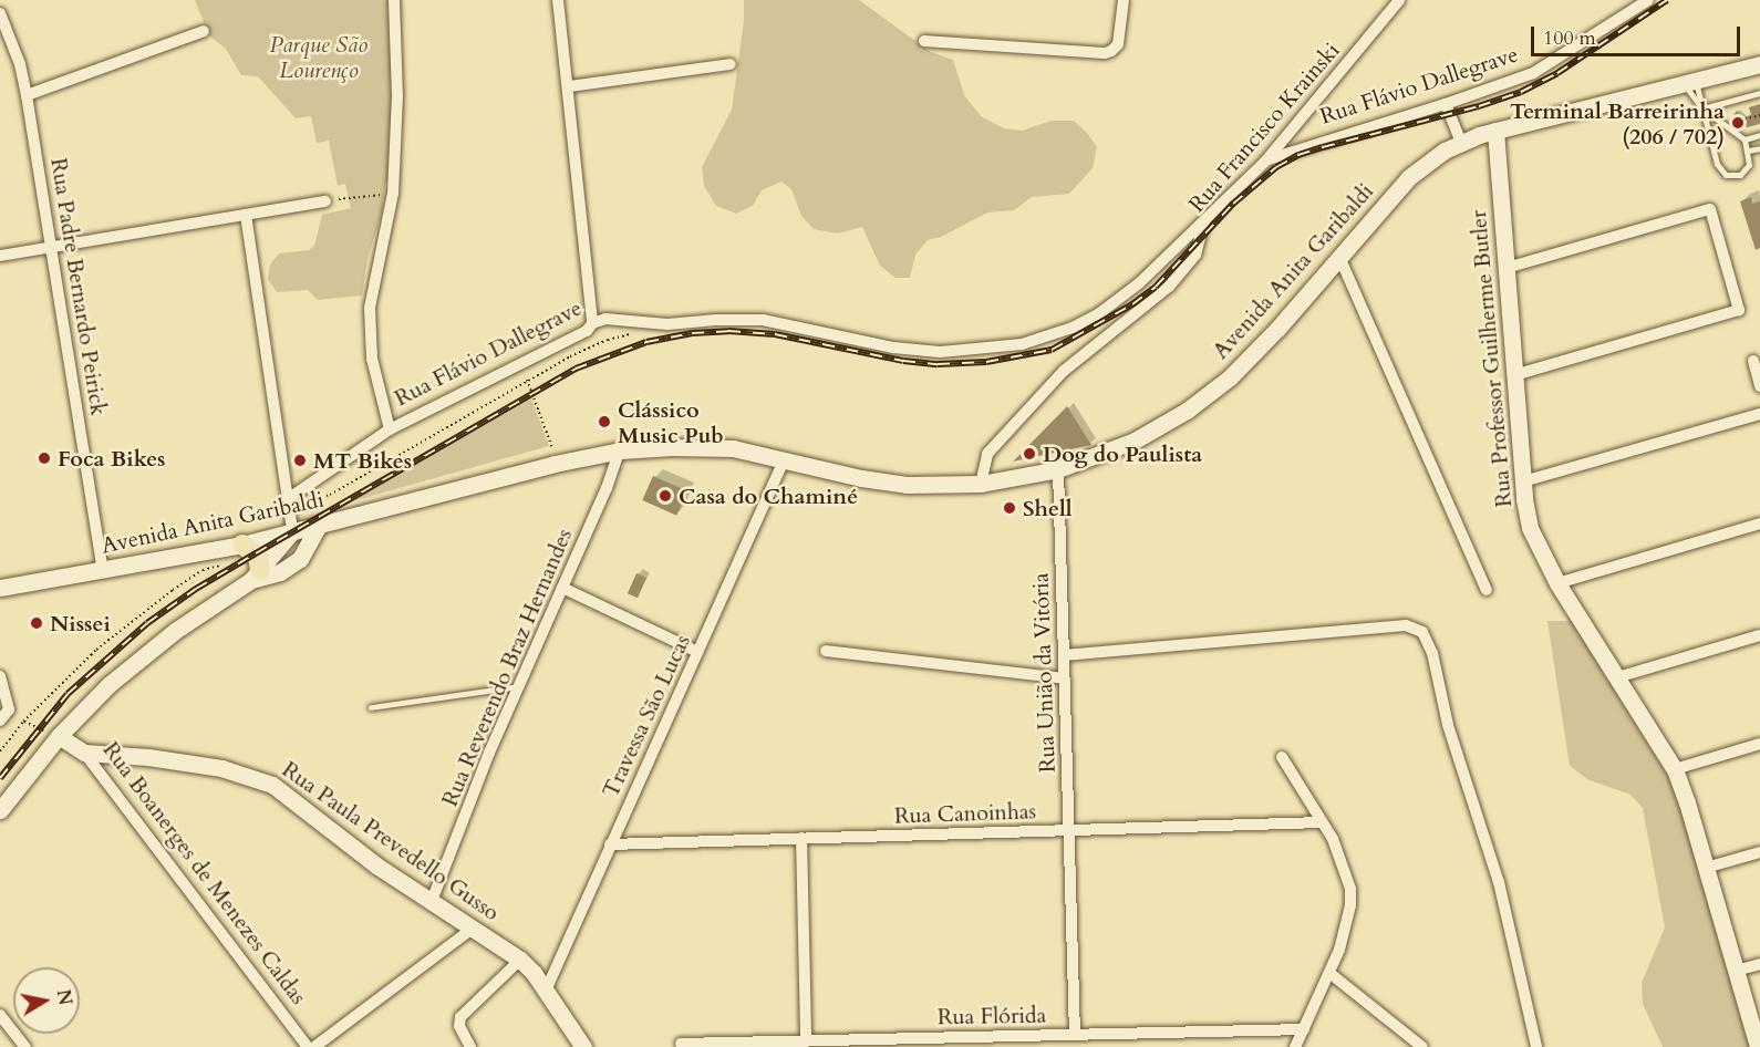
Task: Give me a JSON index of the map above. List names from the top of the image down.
{
  "streets": {
    "main road": [
      "Avenida Anita Garibaldi",
      "Rua Professor Guilherme Butler",
      "Rua Paula Prevedello Gusso",
      "Rua Boanerges de Menezes Caldas"
    ],
    "street": [
      "Rua Flávio Dallegrave",
      "Rua Francisco Krainski",
      "Rua Padre Bernardo Peirick",
      "Rua Reverendo Braz Hernandes",
      "Rua União da Vitória",
      "Travessa São Lucas",
      "Rua Canoinhas",
      "Rua Flórida"
    ]
  },
  "crossings": [
    ["Rua Flávio Dallegrave", "Rua Francisco Krainski"],
    ["Rua Francisco Krainski", "Avenida Anita Garibaldi"],
    ["Avenida Anita Garibaldi", "Rua Padre Bernardo Peirick"],
    ["Avenida Anita Garibaldi", "Rua Professor Guilherme Butler"],
    ["Avenida Anita Garibaldi", "Rua Reverendo Braz Hernandes"],
    ["Avenida Anita Garibaldi", "Rua União da Vitória"],
    ["Avenida Anita Garibaldi", "Travessa São Lucas"],
    ["Rua Reverendo Braz Hernandes", "Rua Paula Prevedello Gusso"],
    ["Rua União da Vitória", "Rua Canoinhas"],
    ["Rua União da Vitória", "Rua Flórida"],
    ["Travessa São Lucas", "Rua Canoinhas"],
    ["Travessa São Lucas", "Rua Paula Prevedello Gusso"],
    ["Rua Paula Prevedello Gusso", "Rua Boanerges de Menezes Caldas"]
  ],
  "parks": ["Parque São Lourenço"],
  "places": [
    "Terminal Barreirinha (206 / 702)",
    "Clássico Music Pub",
    "Dog do Paulista",
    "Foca Bikes",
    "MT Bikes",
    "Casa do Chaminé",
    "Shell",
    "Nissei"
  ],
  "scale_bar": "100 m",
  "north": "right"
}
